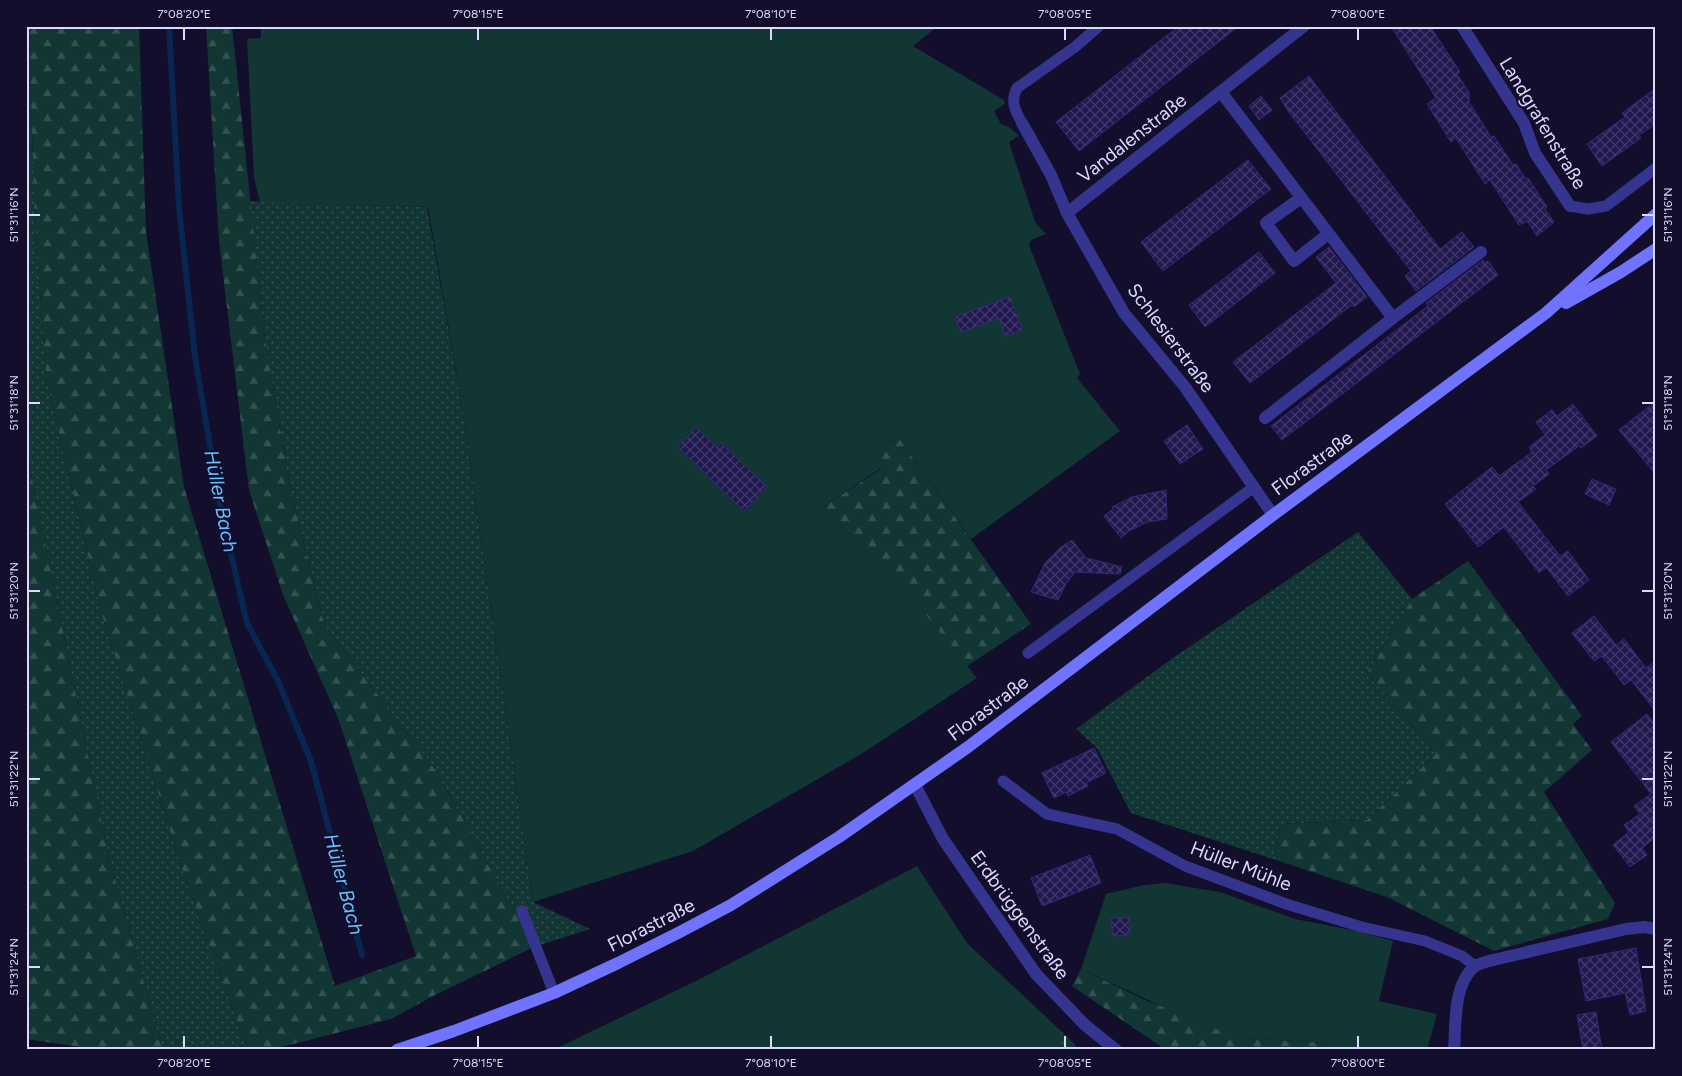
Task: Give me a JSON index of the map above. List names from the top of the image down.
{
  "streets": {
    "main road": ["Florastraße"],
    "street": [
      "Landgrafenstraße",
      "Vandalenstraße",
      "Schlesierstraße",
      "Erdbrüggenstraße"
    ],
    "lane": ["Hüller Mühle"]
  },
  "crossings": [
    ["Vandalenstraße", "Schlesierstraße"],
    ["Schlesierstraße", "Florastraße"],
    ["Florastraße", "Erdbrüggenstraße"]
  ],
  "water": ["Hüller Bach"],
  "coordinates": [
    "7°08'20\"E",
    "7°08'15\"E",
    "7°08'10\"E",
    "7°08'05\"E",
    "7°08'00\"E",
    "51°31'16\"N",
    "51°31'18\"N",
    "51°31'20\"N",
    "51°31'22\"N",
    "51°31'24\"N"
  ]
}
